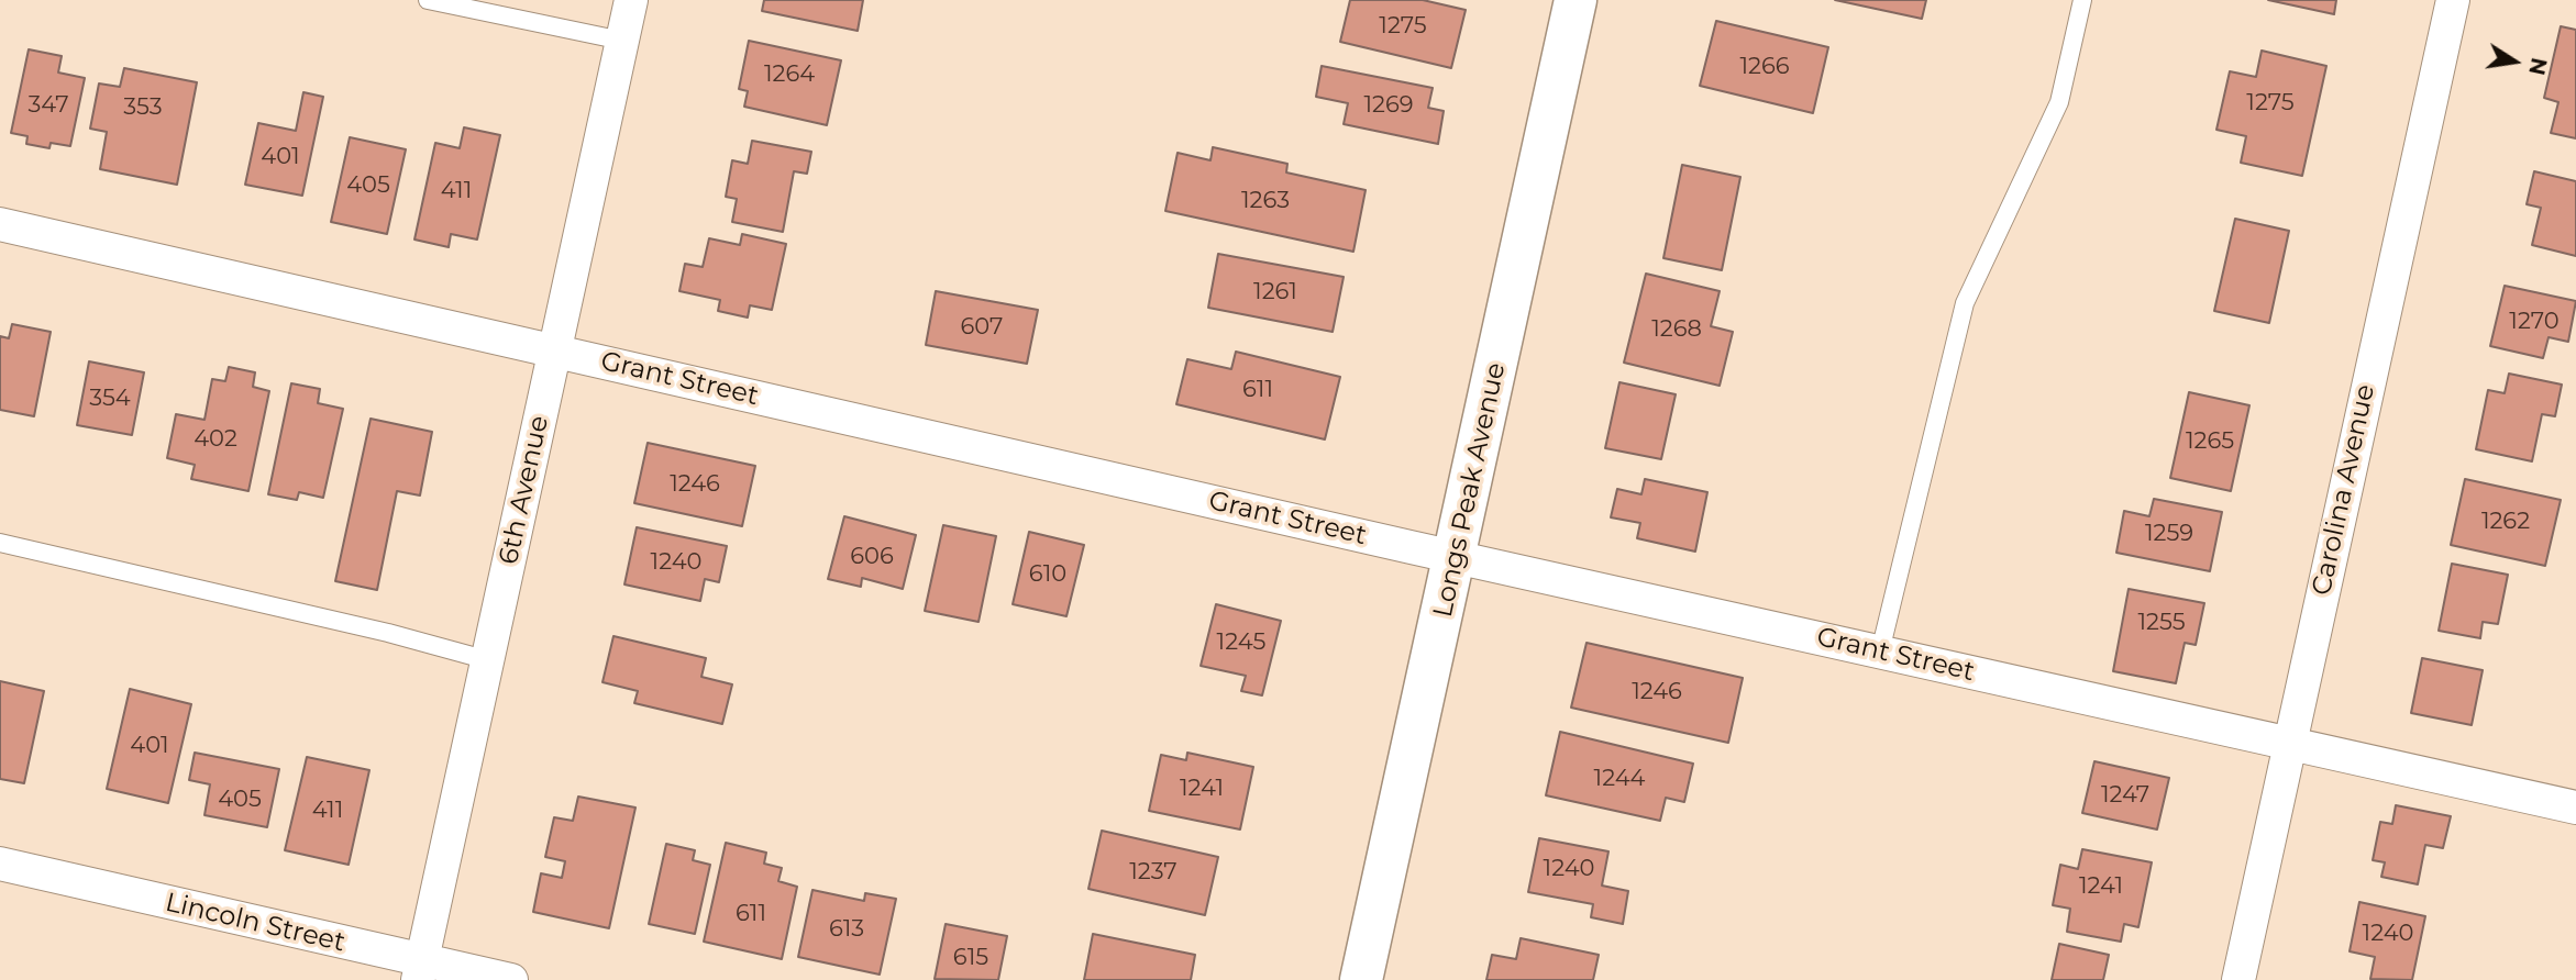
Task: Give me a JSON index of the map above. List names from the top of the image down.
{
  "streets": {
    "street": [
      "Grant Street",
      "6th Avenue",
      "Longs Peak Avenue",
      "Carolina Avenue",
      "Lincoln Street"
    ]
  },
  "crossings": [
    ["Grant Street", "6th Avenue"],
    ["Grant Street", "Longs Peak Avenue"],
    ["Grant Street", "Carolina Avenue"],
    ["6th Avenue", "Lincoln Street"]
  ],
  "house_numbers": [
    "1275",
    "1266",
    "1264",
    "1275",
    "347",
    "1269",
    "353",
    "401",
    "405",
    "411",
    "1263",
    "1261",
    "1270",
    "607",
    "1268",
    "611",
    "354",
    "402",
    "1265",
    "1246",
    "1262",
    "1259",
    "606",
    "1240",
    "610",
    "1255",
    "1245",
    "1246",
    "401",
    "1244",
    "1241",
    "1247",
    "405",
    "411",
    "1240",
    "1237",
    "1241",
    "611",
    "613",
    "1240",
    "615"
  ],
  "north": "right"
}
